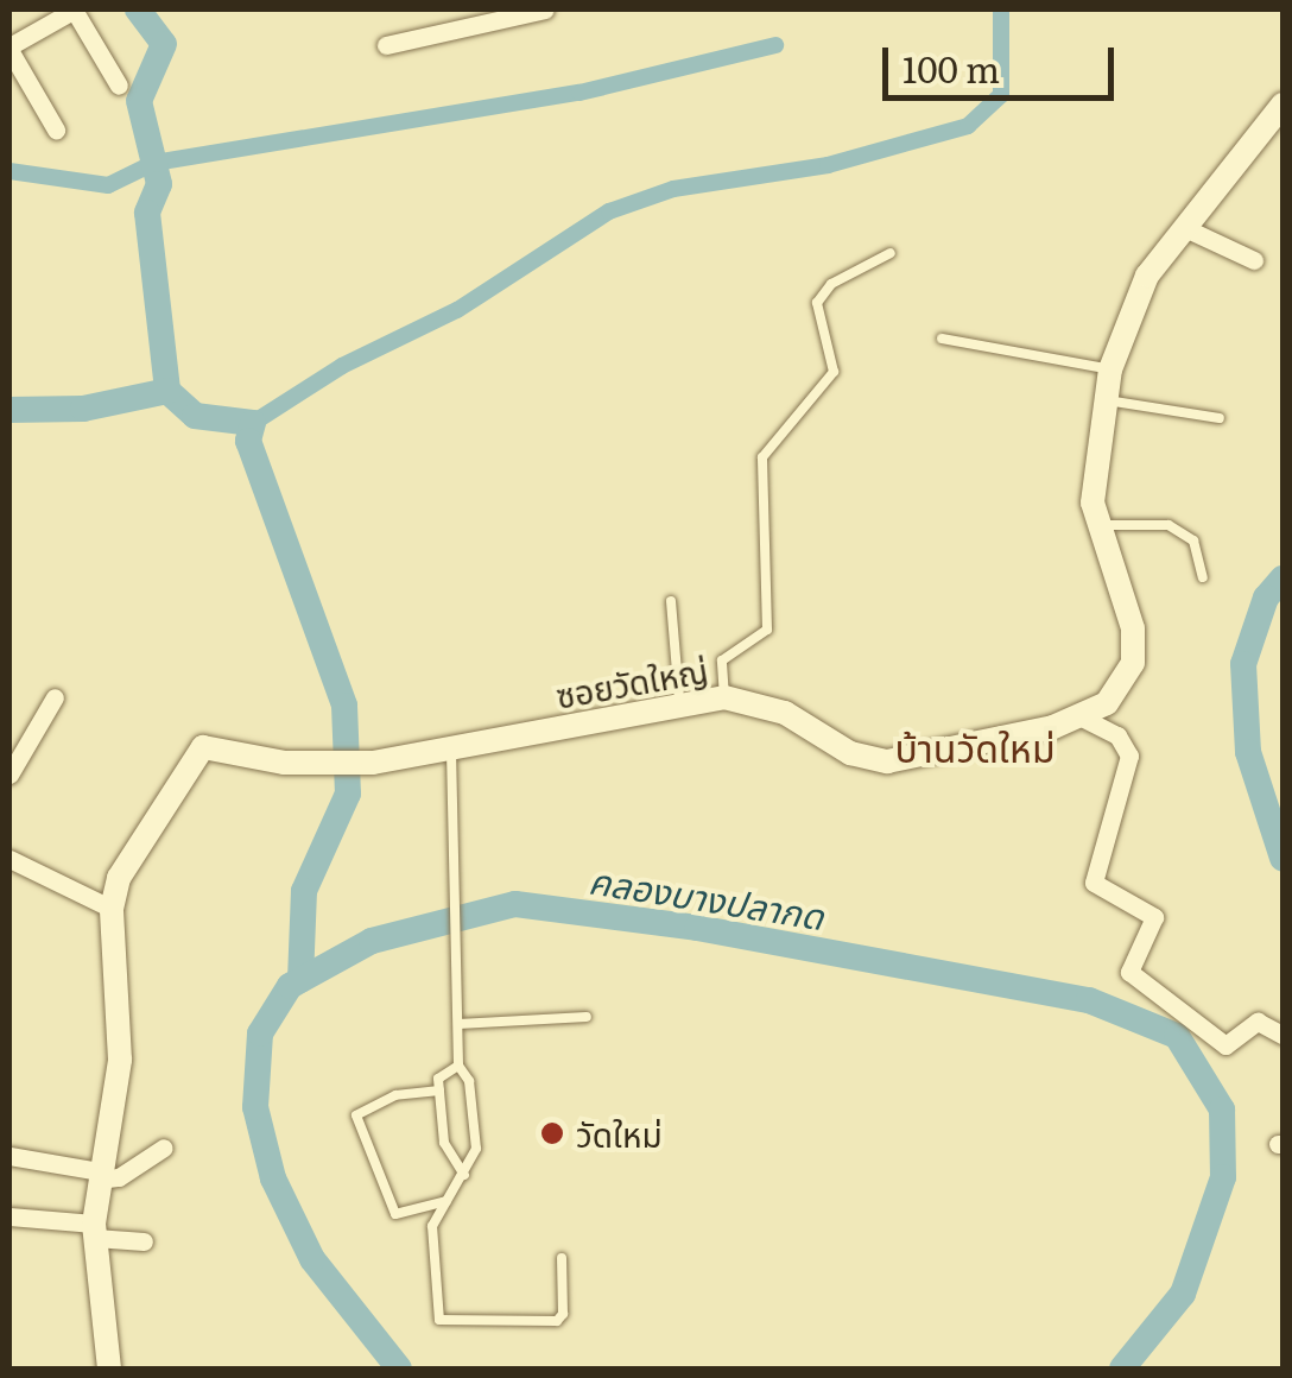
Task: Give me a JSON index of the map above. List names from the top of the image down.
{
  "streets": {
    "street": ["ซอยวัดใหญ่"]
  },
  "districts": ["บ้านวัดใหม่"],
  "water": ["คลองบางปลากด"],
  "places": ["วัดใหม่"],
  "scale_bar": "100 m"
}
